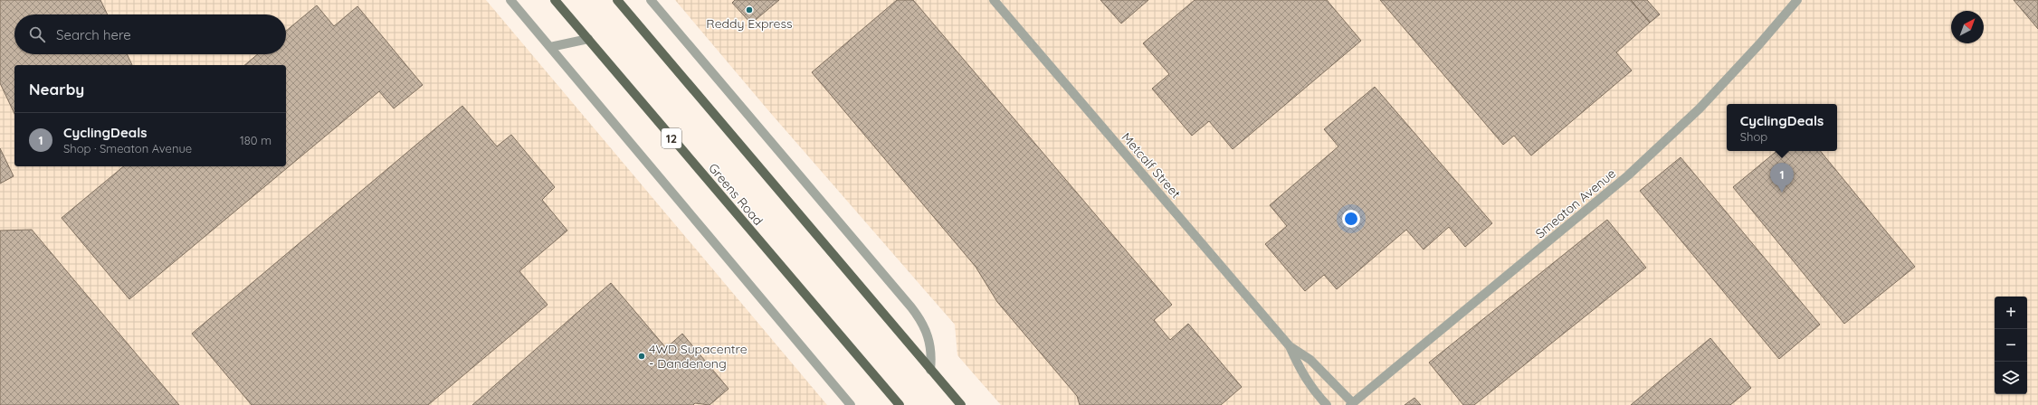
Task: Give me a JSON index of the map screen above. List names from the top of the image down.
{
  "streets": {
    "main road": ["12", "Greens Road"],
    "street": ["Metcalf Street", "Smeaton Avenue"]
  },
  "crossings": [
    ["Metcalf Street", "Smeaton Avenue"]
  ],
  "places": ["Reddy Express", "4WD Supacentre - Dandenong"],
  "north": "top right",
  "page": {
    "search": "Search here",
    "heading": "Nearby",
    "popup": ["CyclingDeals", "Shop"],
    "list": [
      {
        "mark": "1",
        "name": "CyclingDeals",
        "note": "Shop · Smeaton Avenue",
        "value": "180 m"
      }
    ],
    "pins": "1",
    "map_buttons": ["+", "−"]
  }
}
